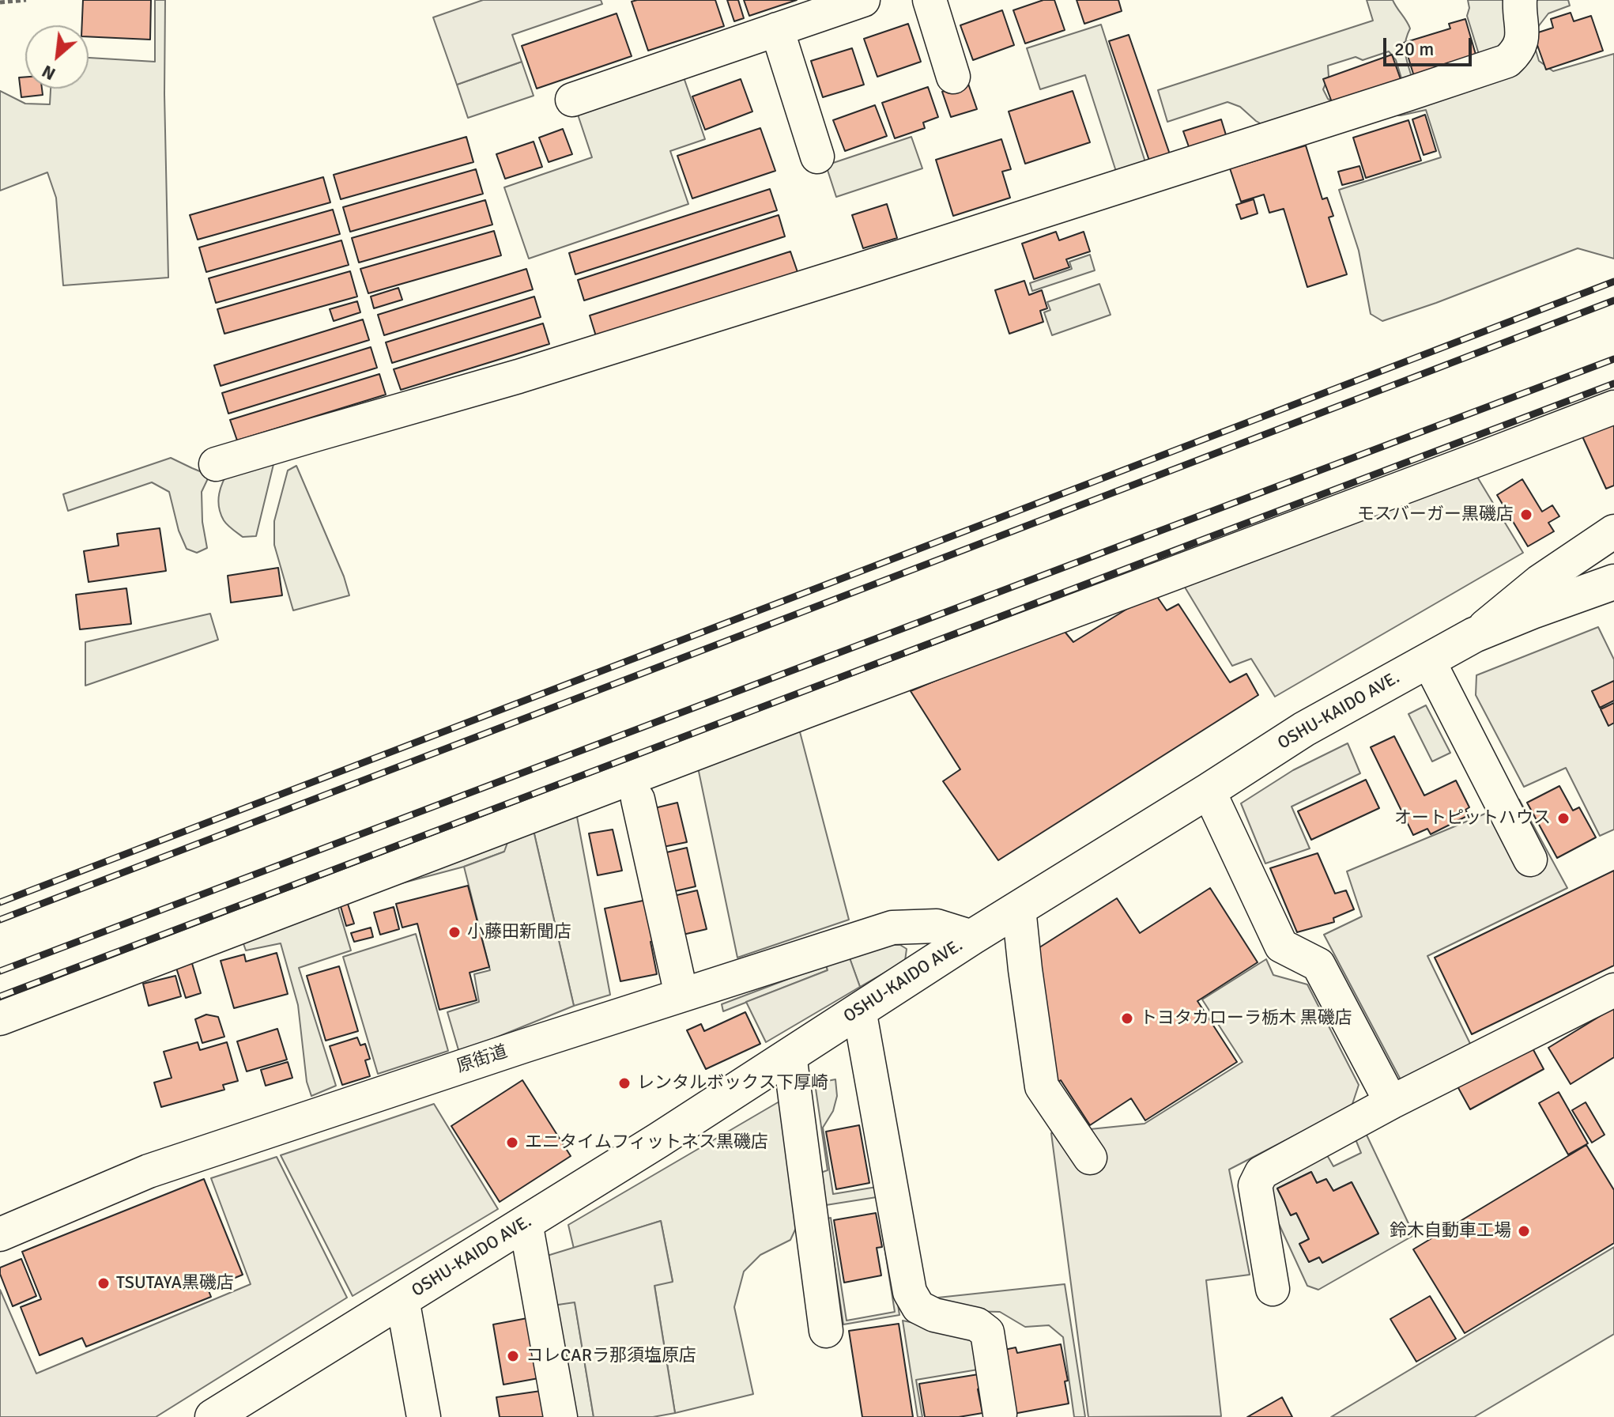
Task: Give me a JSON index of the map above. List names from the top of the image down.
{
  "streets": {
    "main road": ["OSHU-KAIDO AVE."],
    "street": ["原街道"]
  },
  "crossings": [
    ["OSHU-KAIDO AVE.", "原街道"]
  ],
  "places": [
    "モスバーガー黒磯店",
    "オートピットハウス",
    "小藤田新聞店",
    "トヨタカローラ栃木 黒磯店",
    "レンタルボックス下厚崎",
    "エニタイムフィットネス黒磯店",
    "鈴木自動車工場",
    "TSUTAYA黒磯店",
    "コレCARラ那須塩原店"
  ],
  "scale_bar": "20 m",
  "north": "bottom left"
}
